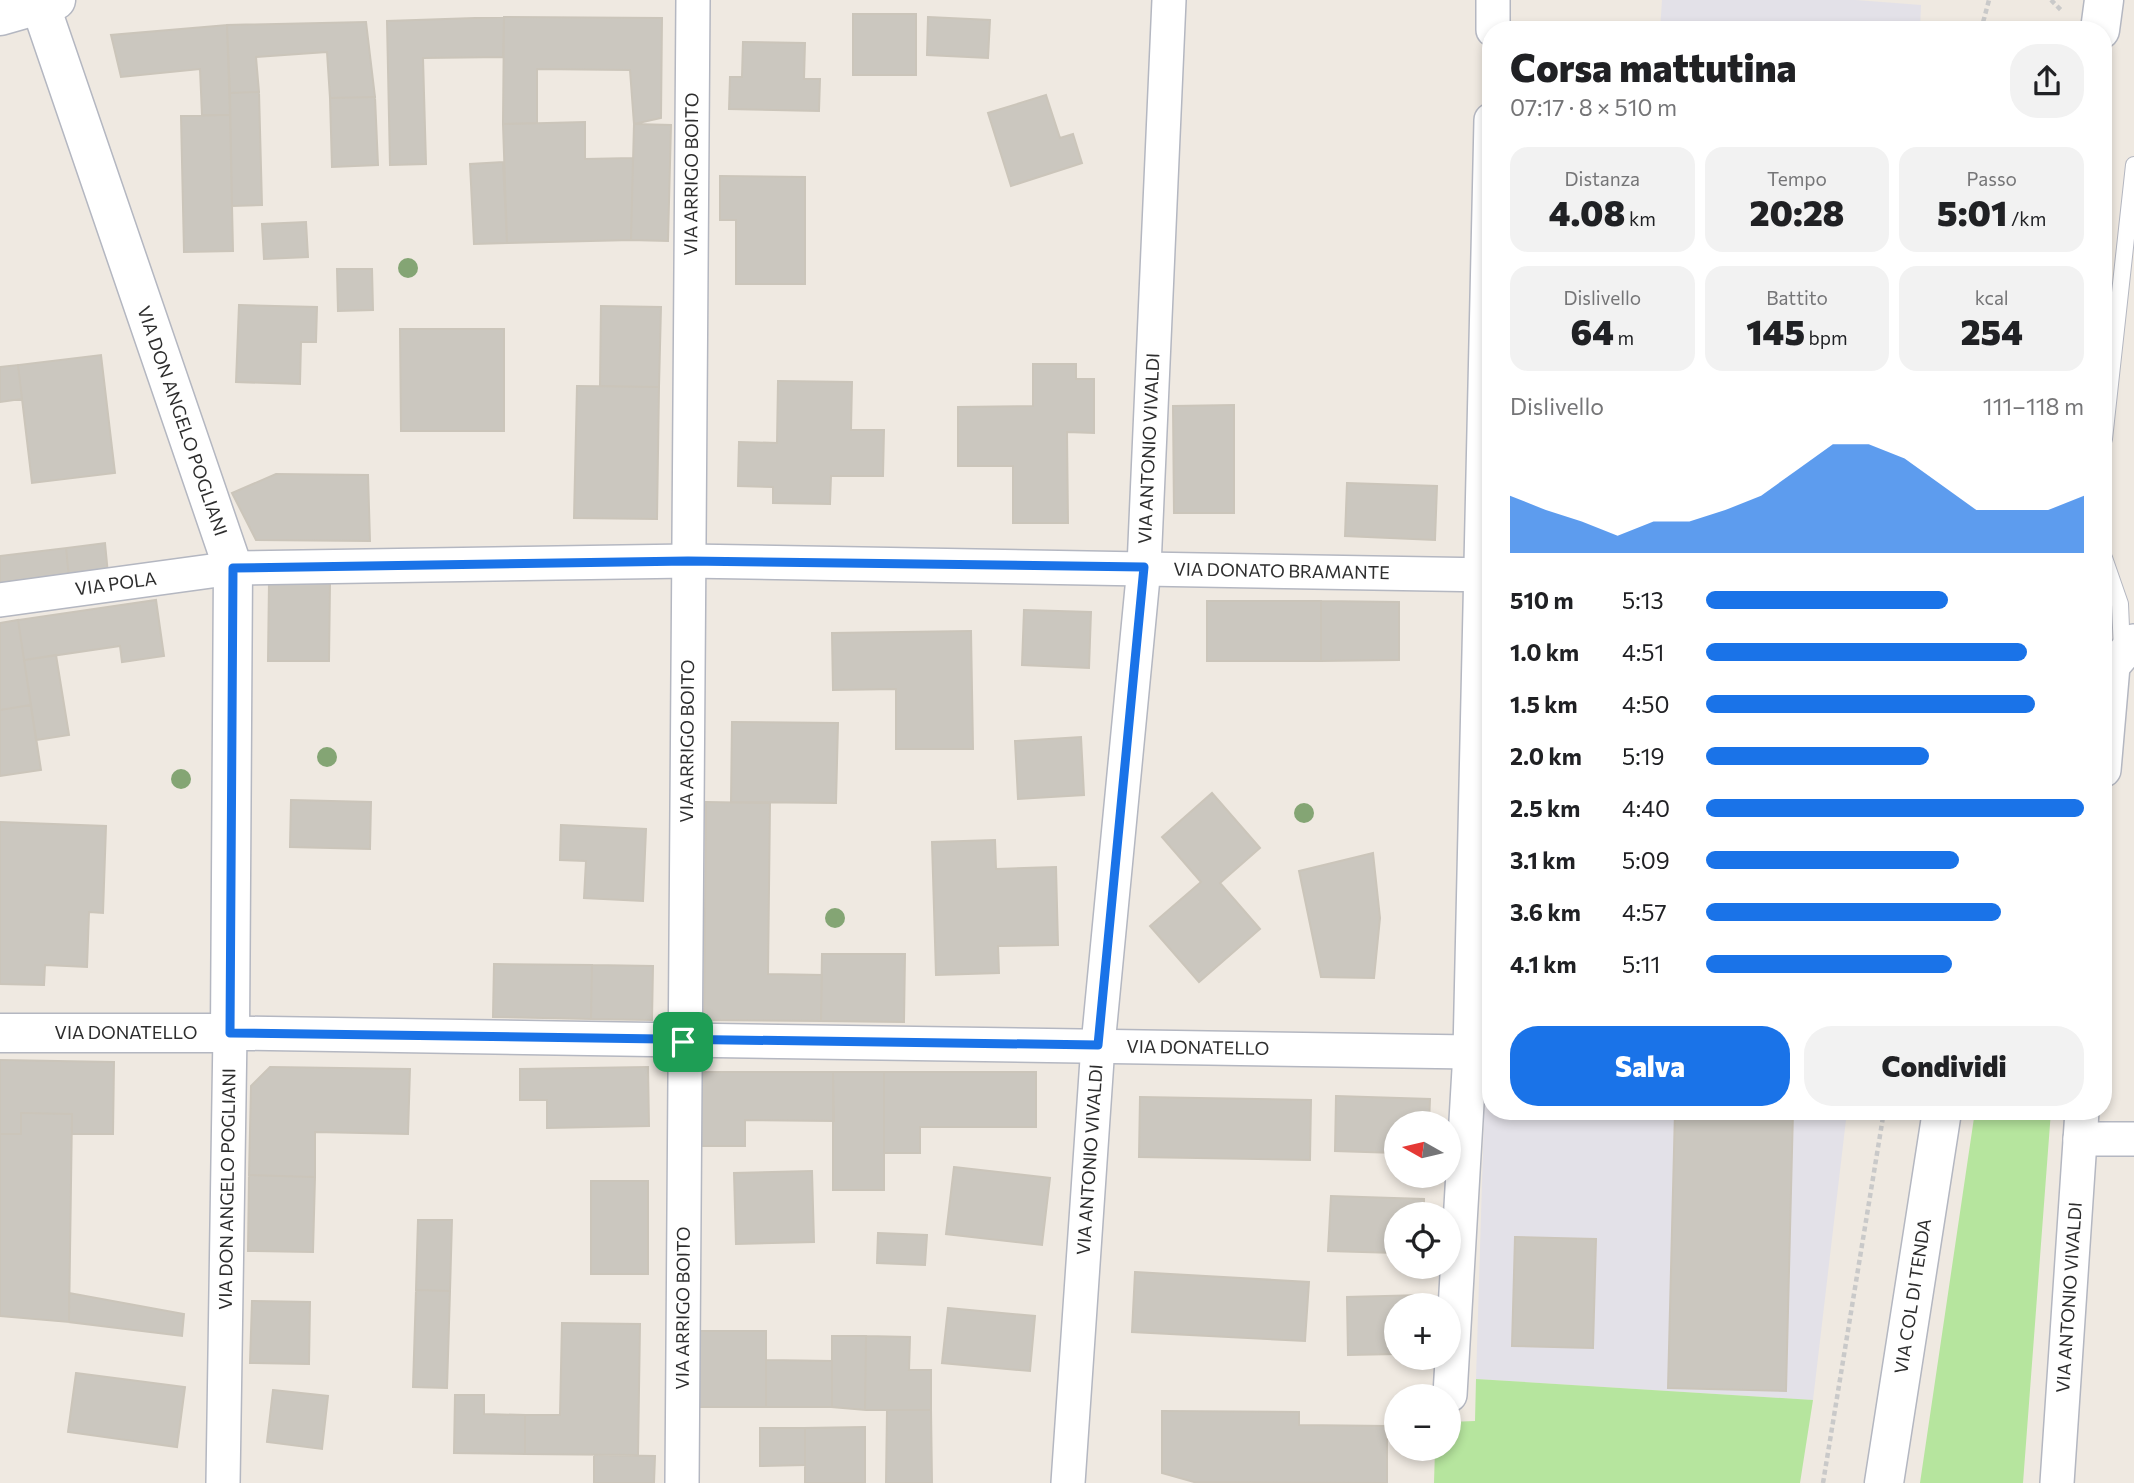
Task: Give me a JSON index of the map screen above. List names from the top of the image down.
{
  "streets": {
    "street": [
      "VIA ARRIGO BOITO",
      "VIA DON ANGELO POGLIANI",
      "VIA ANTONIO VIVALDI",
      "VIA DONATO BRAMANTE",
      "VIA POLA",
      "VIA DONATELLO",
      "VIA COL DI TENDA"
    ]
  },
  "crossings": [
    ["VIA ARRIGO BOITO", "VIA DONATO BRAMANTE"],
    ["VIA ARRIGO BOITO", "VIA DONATELLO"],
    ["VIA DON ANGELO POGLIANI", "VIA DONATO BRAMANTE"],
    ["VIA DON ANGELO POGLIANI", "VIA POLA"],
    ["VIA DON ANGELO POGLIANI", "VIA DONATELLO"],
    ["VIA ANTONIO VIVALDI", "VIA DONATO BRAMANTE"],
    ["VIA ANTONIO VIVALDI", "VIA DONATELLO"],
    ["VIA DONATO BRAMANTE", "VIA POLA"]
  ],
  "north": "left",
  "page": {
    "heading": ["Corsa mattutina", "07:17 · 8 × 510 m"],
    "stats": [
      ["Distanza", "4.08 km"],
      ["Tempo", "20:28"],
      ["Passo", "5:01 /km"],
      ["Dislivello", "64 m"],
      ["Battito", "145 bpm"],
      ["kcal", "254"]
    ],
    "chart": ["Dislivello", "111–118 m"],
    "list": [
      {
        "name": "510 m",
        "note": "5:13"
      },
      {
        "name": "1.0 km",
        "note": "4:51"
      },
      {
        "name": "1.5 km",
        "note": "4:50"
      },
      {
        "name": "2.0 km",
        "note": "5:19"
      },
      {
        "name": "2.5 km",
        "note": "4:40"
      },
      {
        "name": "3.1 km",
        "note": "5:09"
      },
      {
        "name": "3.6 km",
        "note": "4:57"
      },
      {
        "name": "4.1 km",
        "note": "5:11"
      }
    ],
    "buttons": ["Salva", "Condividi"],
    "map_buttons": ["+", "−"]
  }
}
